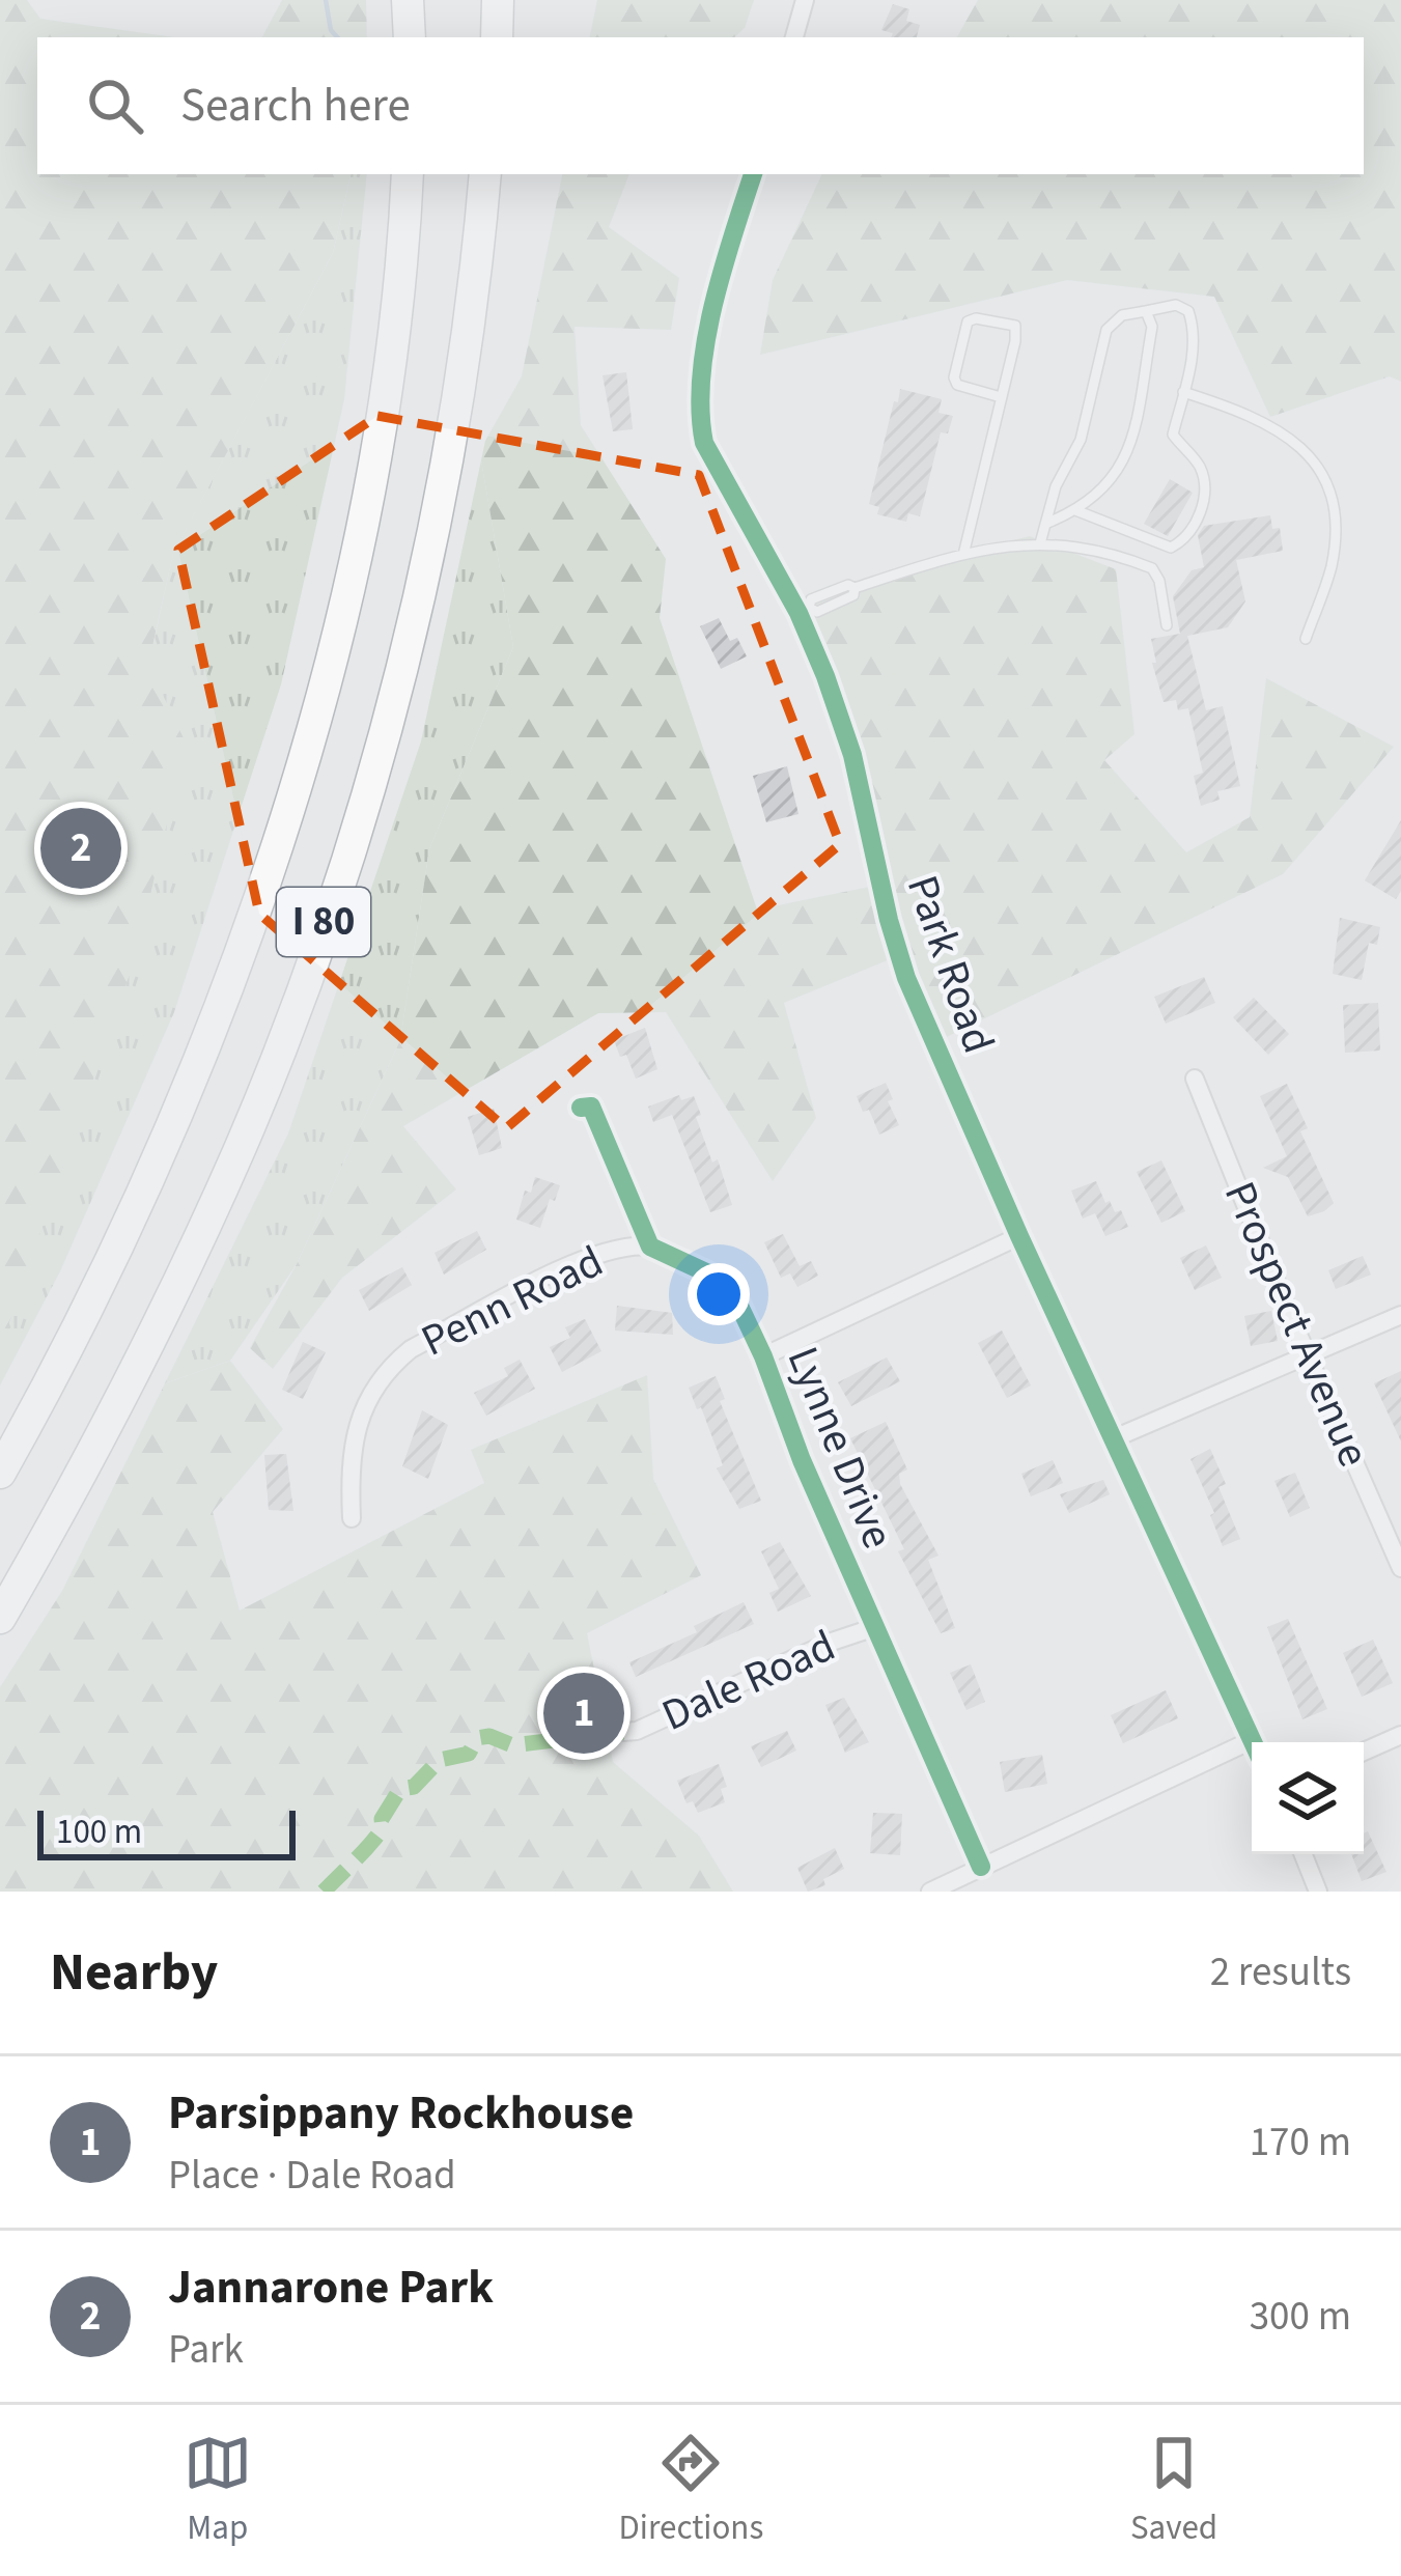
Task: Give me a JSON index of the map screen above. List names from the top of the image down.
{
  "streets": {
    "highway": ["I 80"],
    "street": [
      "Park Road",
      "Penn Road",
      "Prospect Avenue",
      "Lynne Drive",
      "Dale Road"
    ]
  },
  "crossings": [
    ["Penn Road", "Lynne Drive"],
    ["Lynne Drive", "Dale Road"]
  ],
  "scale_bar": "100 m",
  "page": {
    "search": "Search here",
    "pins": ["2", "1"],
    "scale": "100 m",
    "heading": ["Nearby", "2 results"],
    "list": [
      {
        "mark": "1",
        "name": "Parsippany Rockhouse",
        "note": "Place · Dale Road",
        "value": "170 m"
      },
      {
        "mark": "2",
        "name": "Jannarone Park",
        "note": "Park",
        "value": "300 m"
      }
    ],
    "nav": ["Map", "Directions", "Saved"]
  }
}
